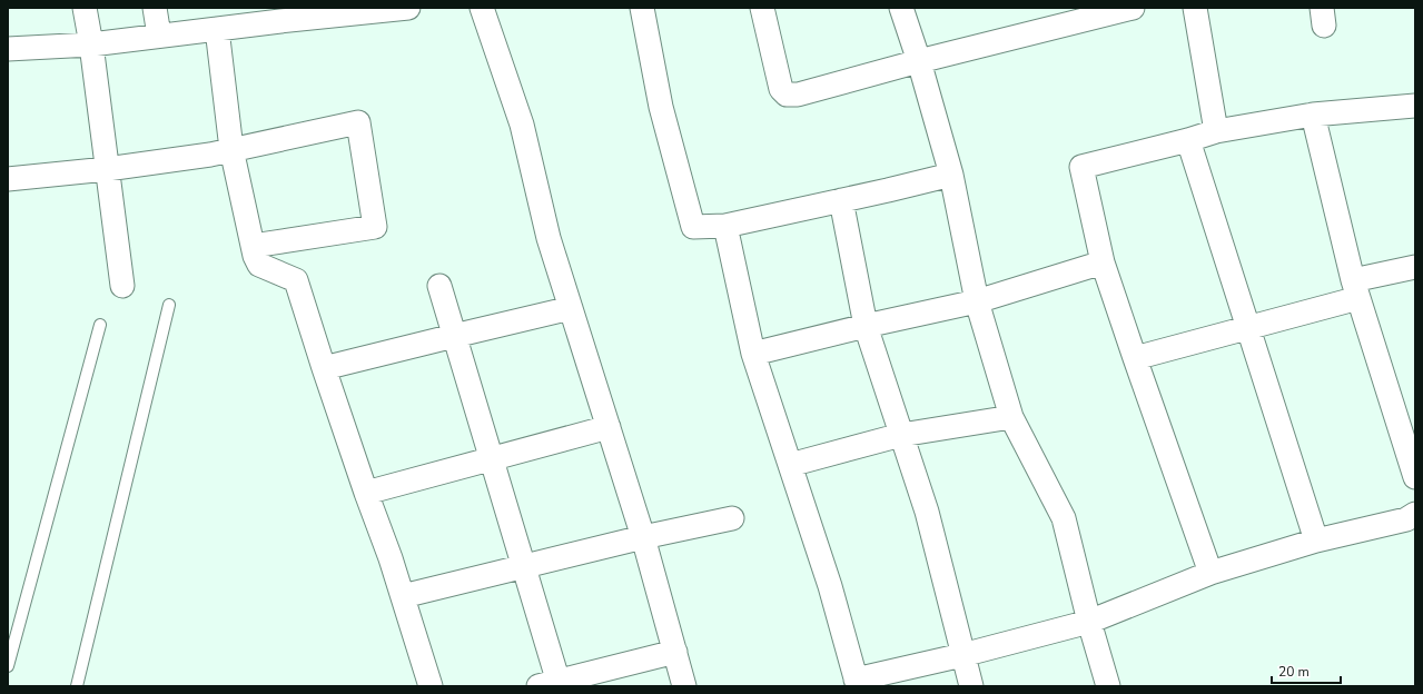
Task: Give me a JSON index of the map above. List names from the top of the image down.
{
  "scale_bar": "20 m"
}
